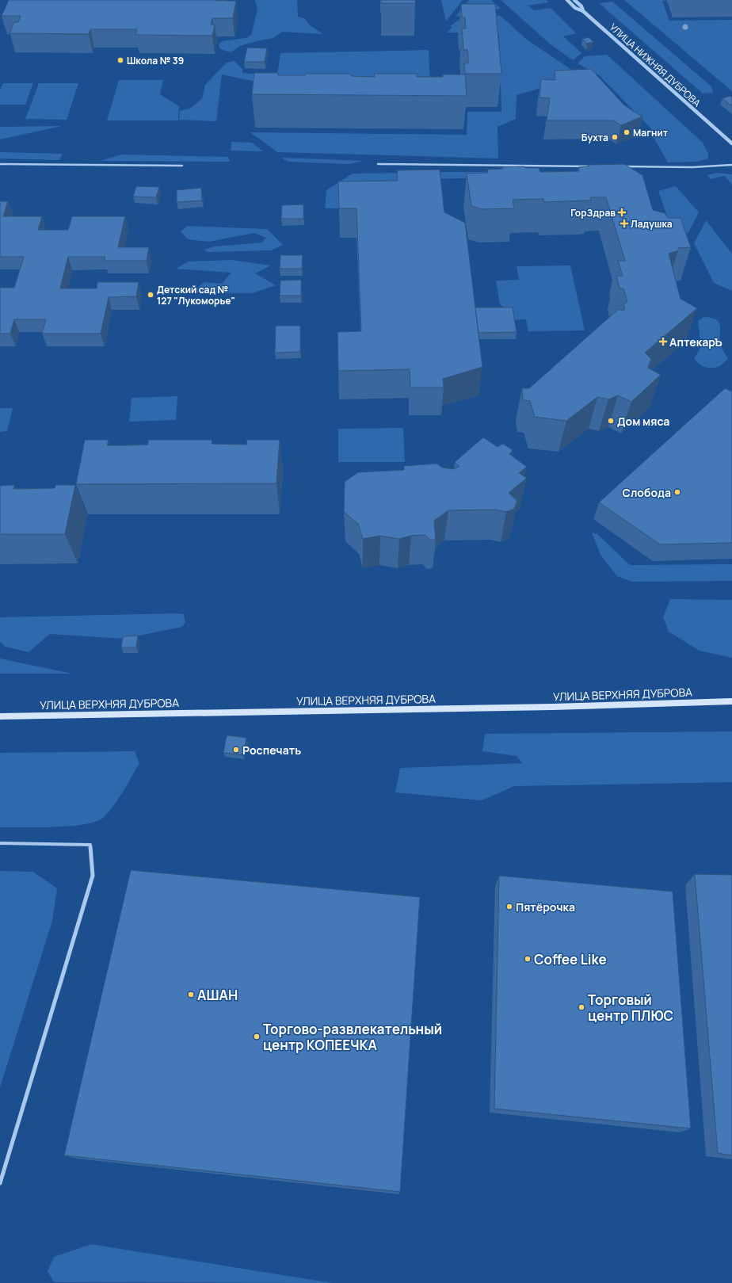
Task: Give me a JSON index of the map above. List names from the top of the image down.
{
  "streets": {
    "main road": ["УЛИЦА ВЕРХНЯЯ ДУБРОВА"],
    "street": ["УЛИЦА НИЖНЯЯ ДУБРОВА"]
  },
  "places": {
    "other": [
      "Школа № 39",
      "Магнит",
      "Бухта",
      "Детский сад № 127 \"Лукоморье\"",
      "Дом мяса",
      "Слобода",
      "Роспечать",
      "Пятёрочка",
      "Coffee Like",
      "АШАН",
      "Торговый центр ПЛЮС",
      "Торгово-развлекательный центр КОПЕЕЧКА"
    ],
    "health": ["ГорЗдрав", "Ладушка", "АптекарЪ"]
  }
}
